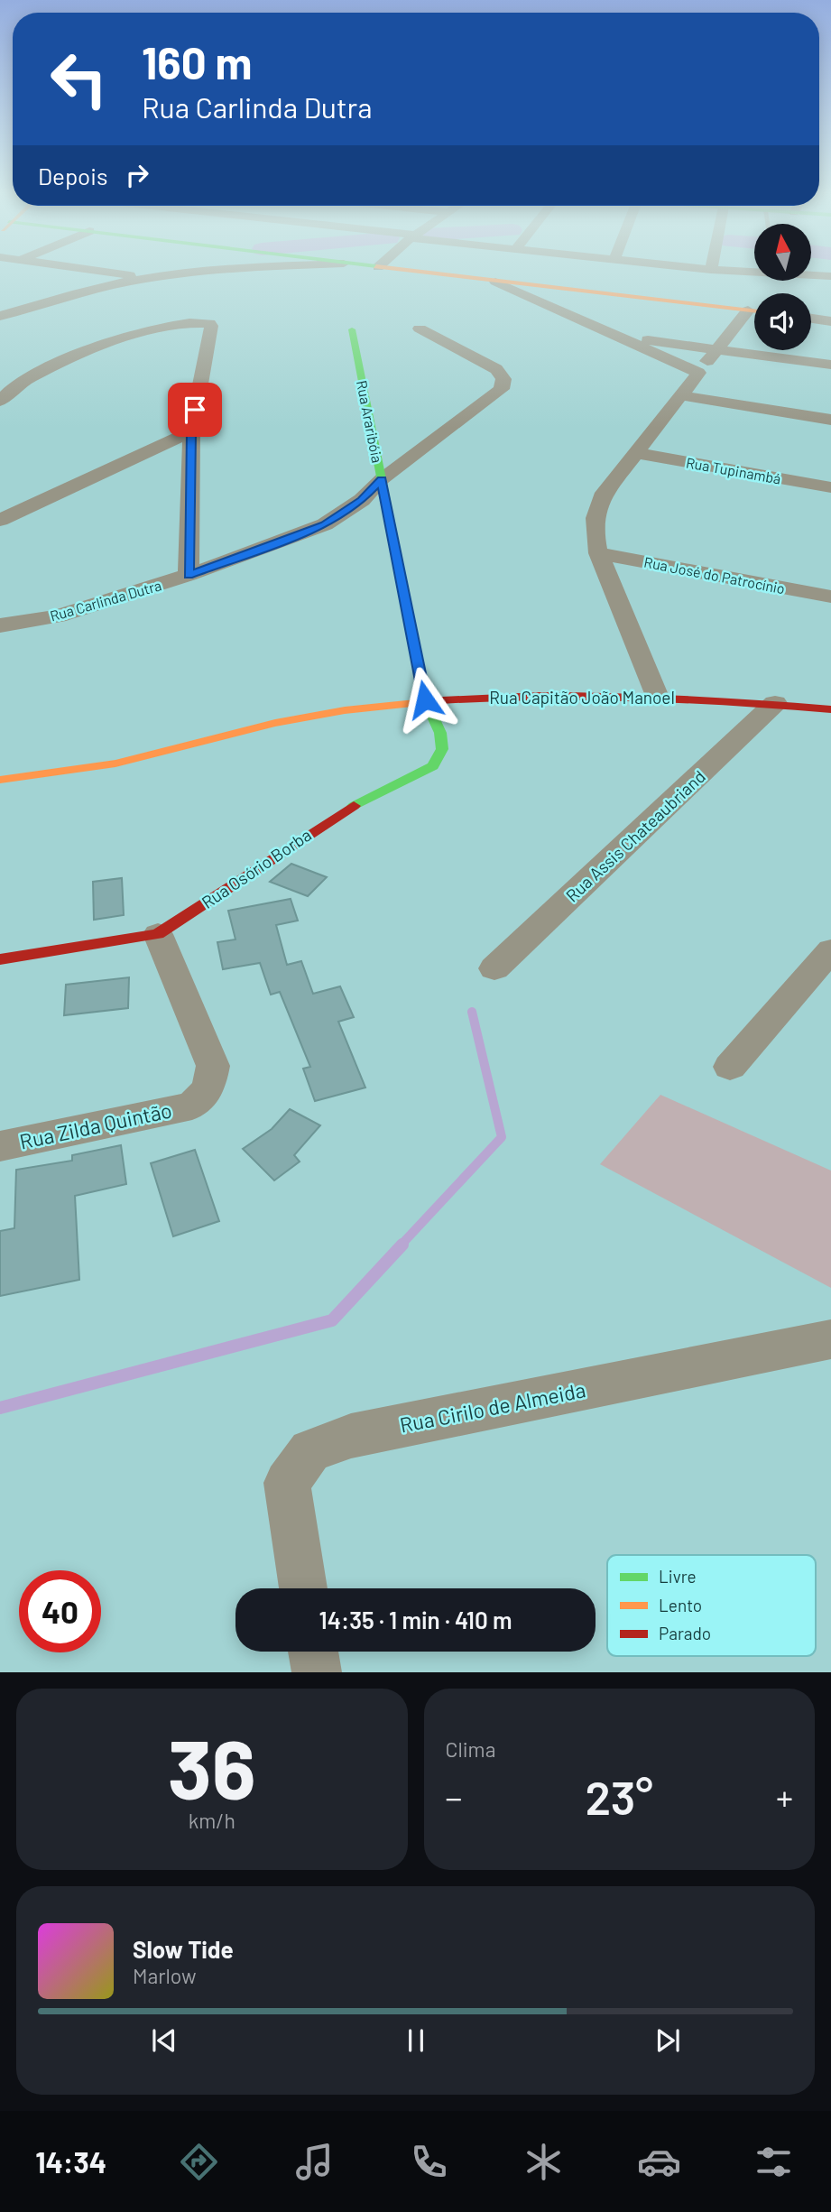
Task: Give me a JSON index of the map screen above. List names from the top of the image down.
{
  "streets": {
    "street": [
      "Rua Araribóia",
      "Rua Tupinambá",
      "Rua José do Patrocínio",
      "Rua Carlinda Dutra",
      "Rua Capitão João Manoel",
      "Rua Assis Chateaubriand",
      "Rua Osório Borba",
      "Rua Zilda Quintão",
      "Rua Cirilo de Almeida"
    ]
  },
  "crossings": [
    ["Rua Araribóia", "Rua Carlinda Dutra"],
    ["Rua Araribóia", "Rua Capitão João Manoel"],
    ["Rua Araribóia", "Rua Osório Borba"],
    ["Rua Capitão João Manoel", "Rua Assis Chateaubriand"],
    ["Rua Capitão João Manoel", "Rua Osório Borba"],
    ["Rua Osório Borba", "Rua Zilda Quintão"]
  ],
  "legend": ["Livre", "Lento", "Parado"],
  "north": "top",
  "page": {
    "turn": ["160 m", "Rua Carlinda Dutra"],
    "then": "Depois",
    "limit": "40",
    "trip": "14:35 · 1 min · 410 m",
    "tile": [
      ["36", "km/h"],
      "Clima"
    ],
    "heat": ["−", "23°", "+"],
    "song": ["Slow Tide", "Marlow"],
    "tabs": "14:34"
  }
}
